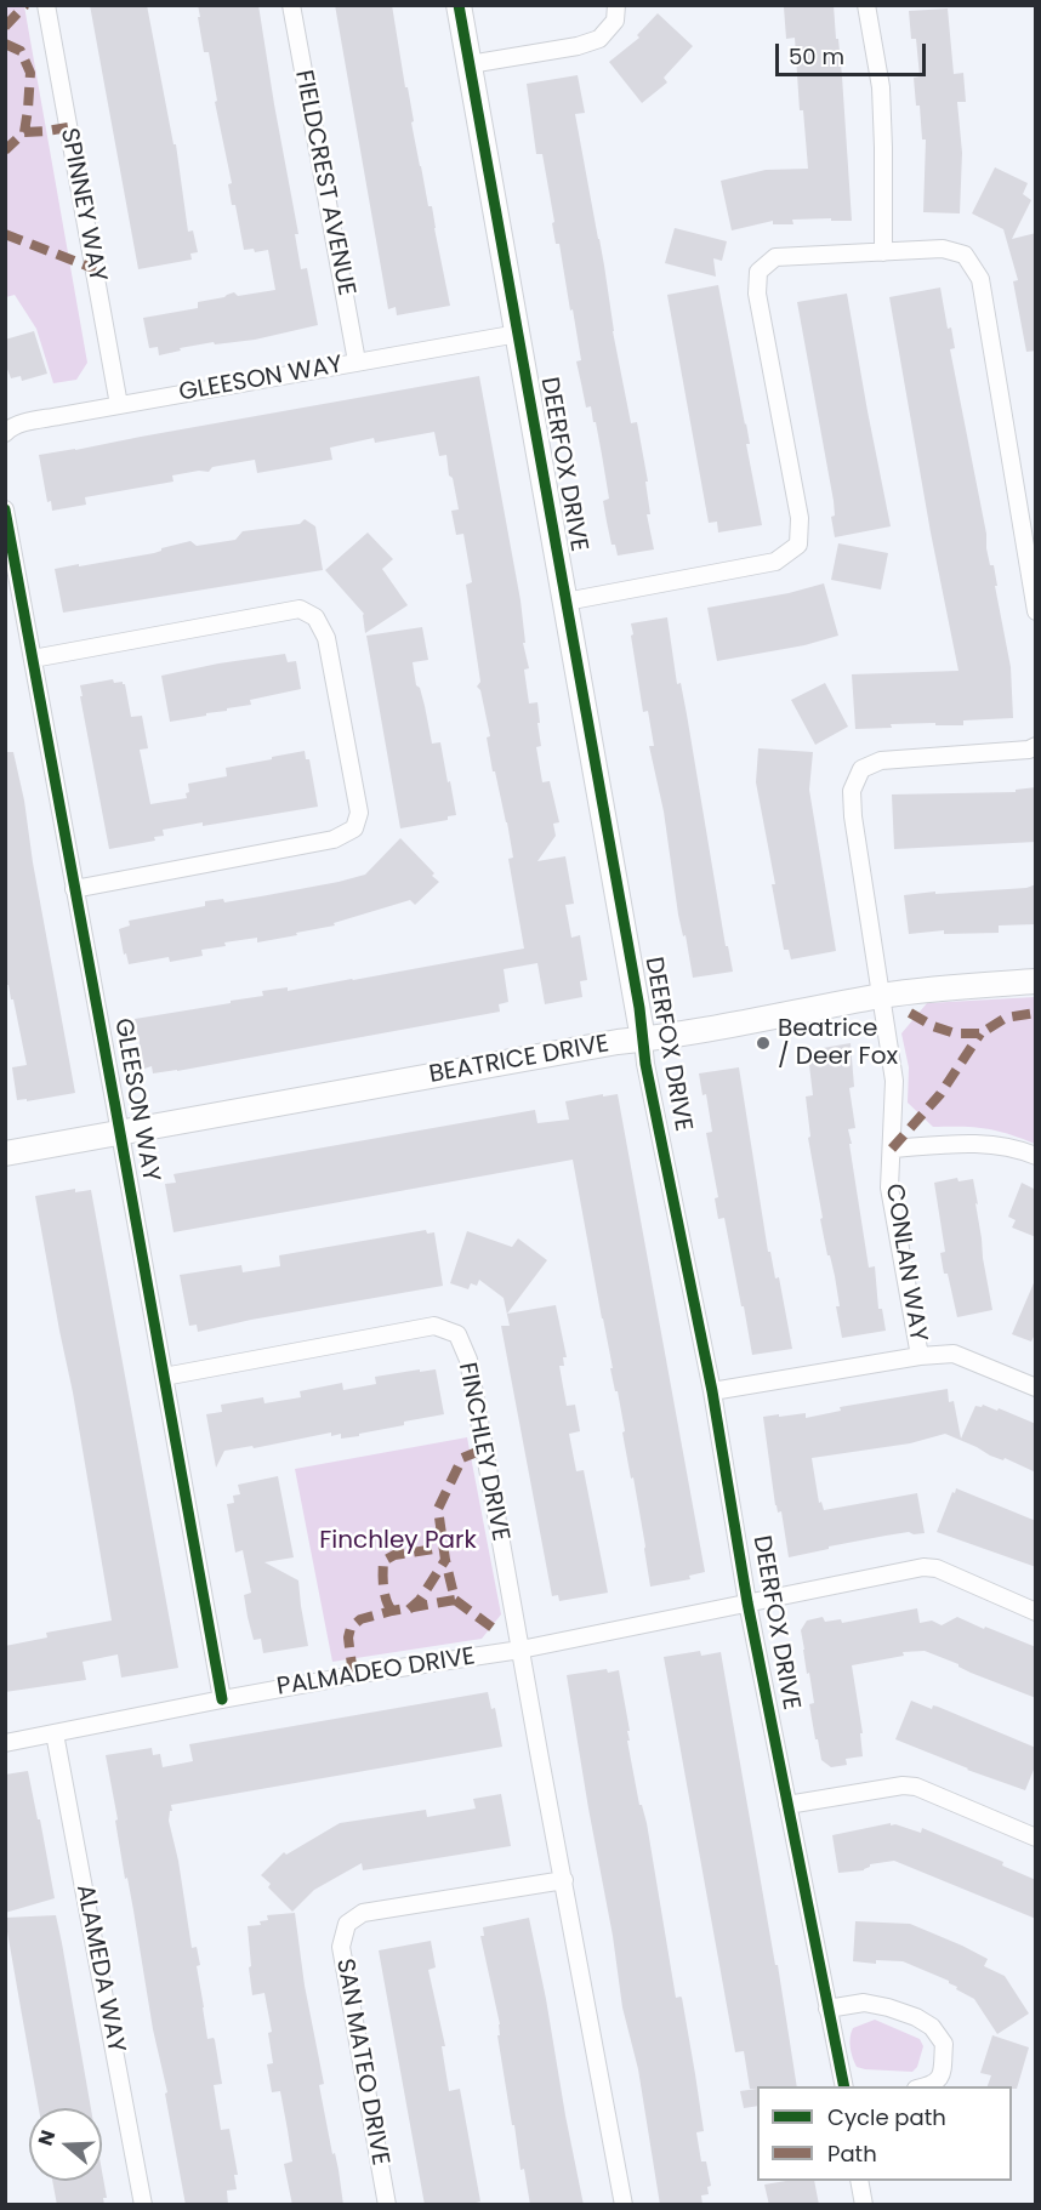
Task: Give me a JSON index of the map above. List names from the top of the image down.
{
  "streets": {
    "street": [
      "FIELDCREST AVENUE",
      "SPINNEY WAY",
      "GLEESON WAY",
      "DEERFOX DRIVE",
      "BEATRICE DRIVE",
      "CONLAN WAY",
      "FINCHLEY DRIVE",
      "PALMADEO DRIVE",
      "ALAMEDA WAY",
      "SAN MATEO DRIVE"
    ]
  },
  "crossings": [
    ["FIELDCREST AVENUE", "GLEESON WAY"],
    ["SPINNEY WAY", "GLEESON WAY"],
    ["GLEESON WAY", "DEERFOX DRIVE"],
    ["GLEESON WAY", "BEATRICE DRIVE"],
    ["GLEESON WAY", "FINCHLEY DRIVE"],
    ["GLEESON WAY", "PALMADEO DRIVE"],
    ["DEERFOX DRIVE", "BEATRICE DRIVE"],
    ["DEERFOX DRIVE", "PALMADEO DRIVE"],
    ["BEATRICE DRIVE", "CONLAN WAY"],
    ["FINCHLEY DRIVE", "PALMADEO DRIVE"],
    ["PALMADEO DRIVE", "ALAMEDA WAY"]
  ],
  "parks": ["Finchley Park"],
  "places": ["Beatrice / Deer Fox"],
  "legend": ["Cycle path", "Path"],
  "scale_bar": "50 m",
  "north": "left"
}
